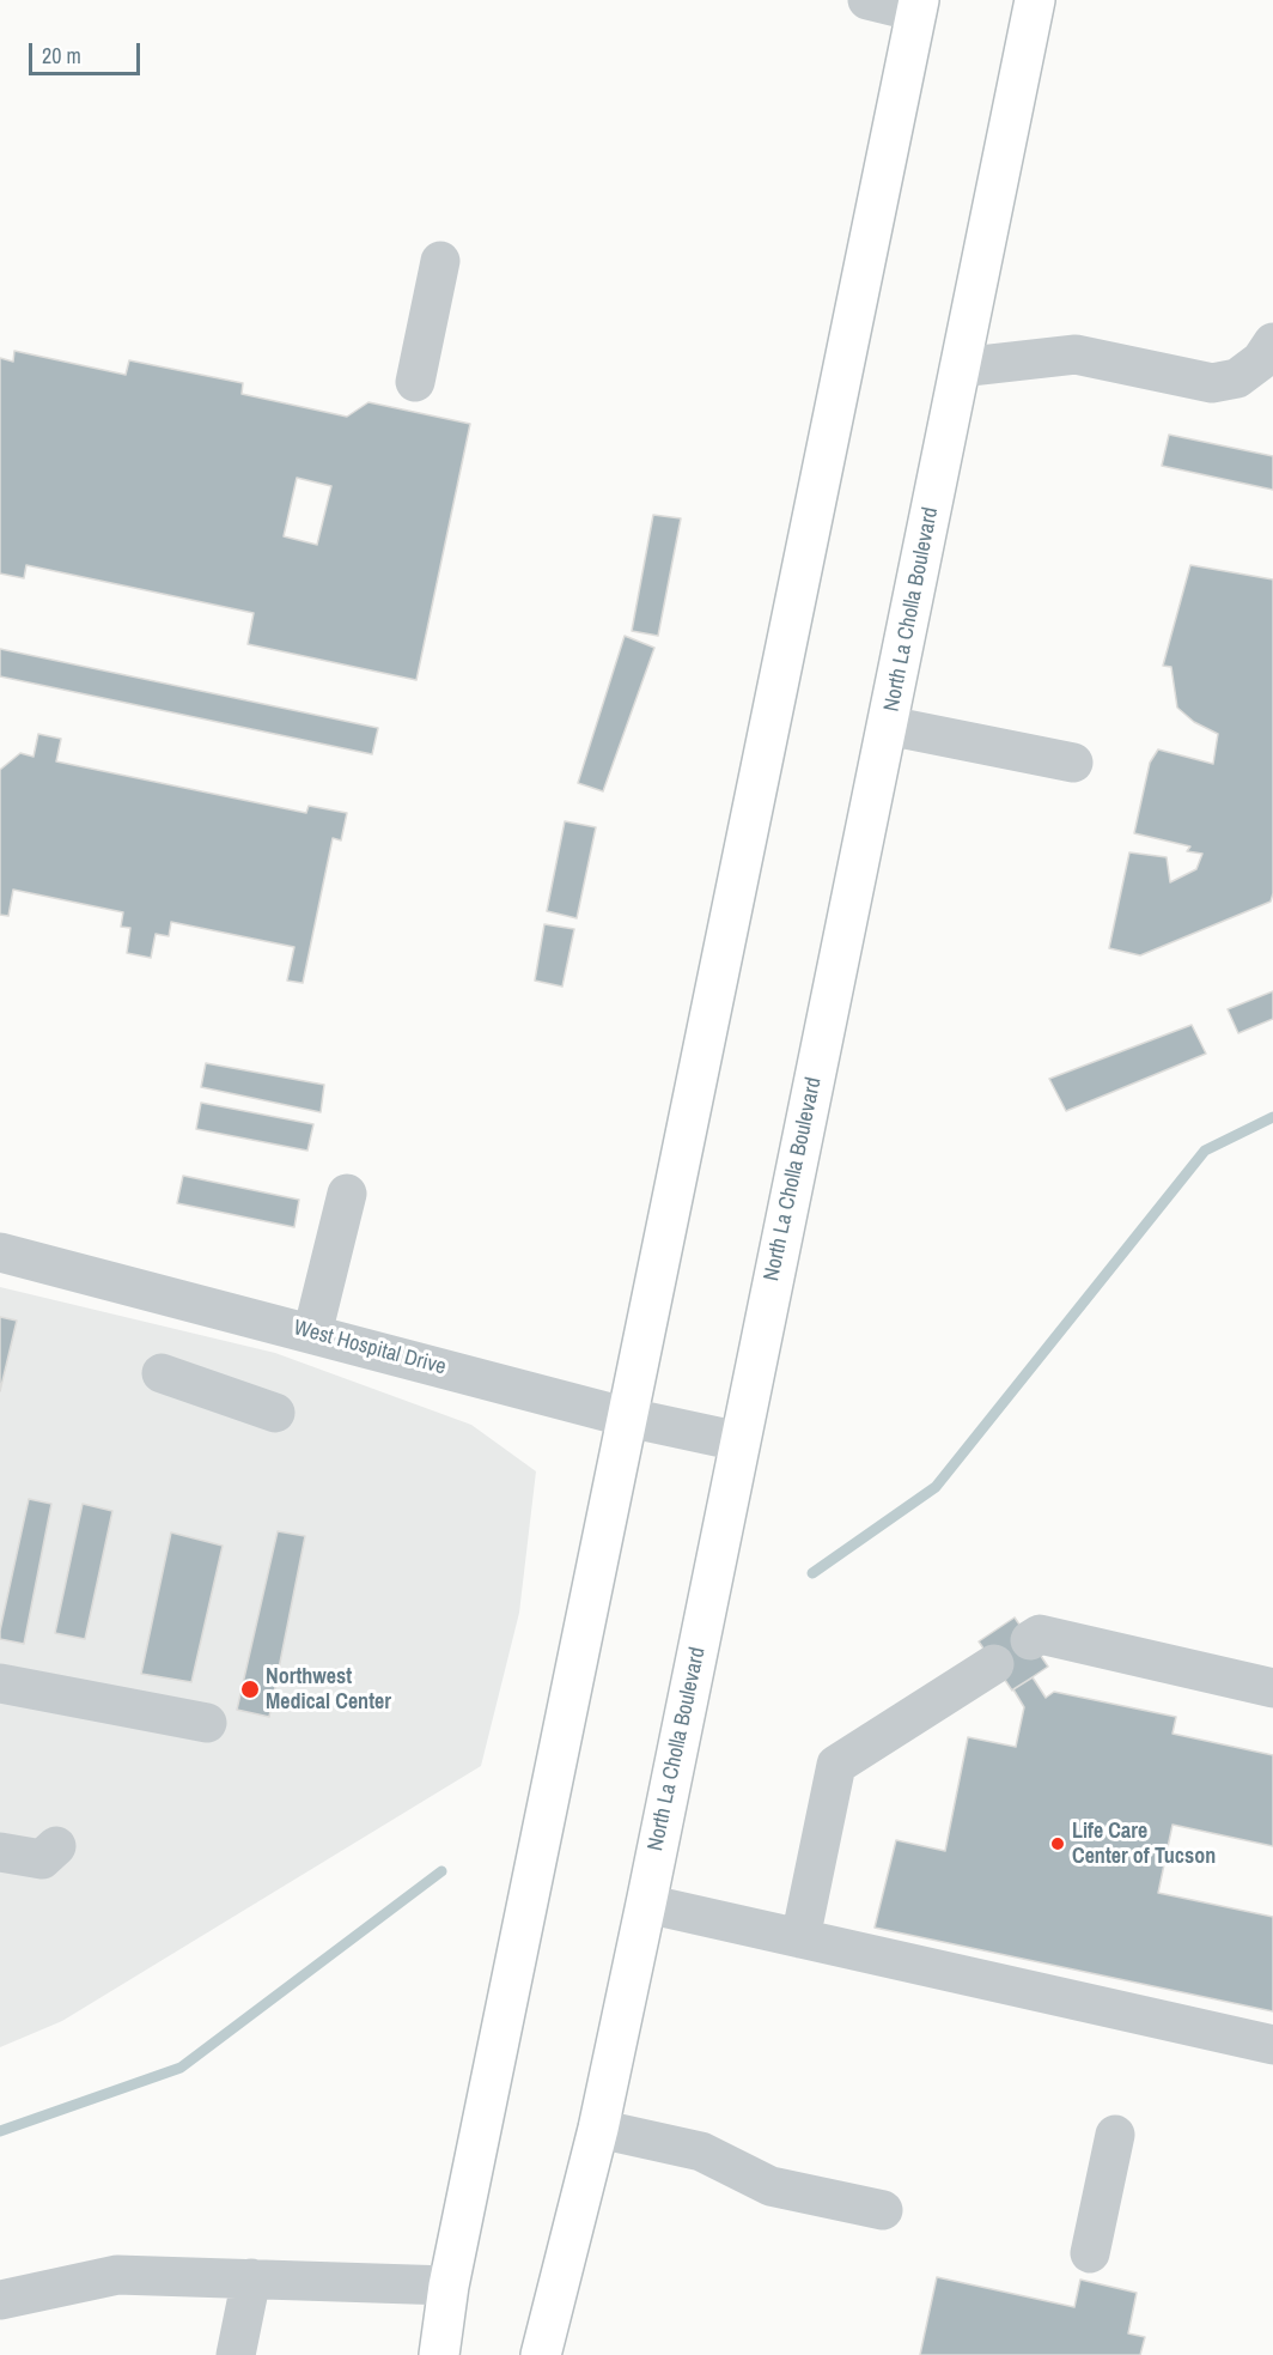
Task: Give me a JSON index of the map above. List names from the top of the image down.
{
  "streets": {
    "main road": ["North La Cholla Boulevard"],
    "street": ["West Hospital Drive"]
  },
  "crossings": [
    ["North La Cholla Boulevard", "West Hospital Drive"]
  ],
  "places": ["Northwest Medical Center", "Life Care Center of Tucson"],
  "scale_bar": "20 m"
}
